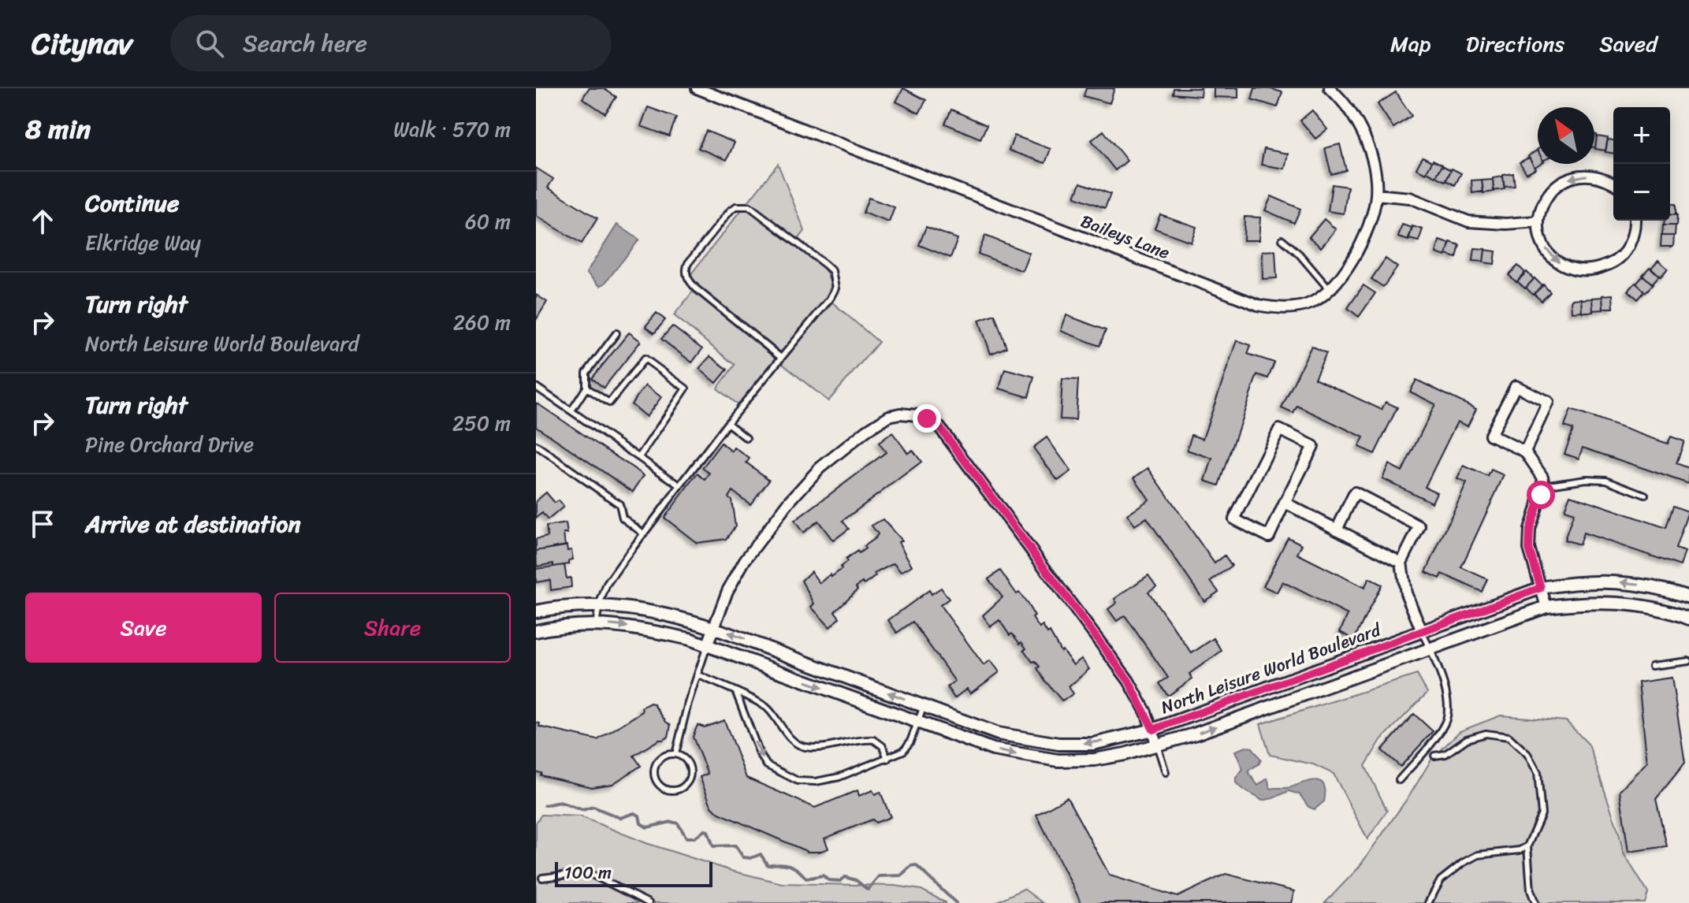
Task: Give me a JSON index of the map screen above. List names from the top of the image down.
{
  "streets": {
    "street": ["Baileys Lane", "North Leisure World Boulevard"]
  },
  "scale_bar": "100 m",
  "north": "top left",
  "page": {
    "header": "Citynav",
    "search": "Search here",
    "nav": ["Map", "Directions", "Saved"],
    "heading": ["8 min", "Walk · 570 m"],
    "map_buttons": ["+", "−"],
    "list": [
      ["Continue", "Elkridge Way", "60 m"],
      ["Turn right", "North Leisure World Boulevard", "260 m"],
      ["Turn right", "Pine Orchard Drive", "250 m"],
      "Arrive at destination"
    ],
    "buttons": ["Save", "Share"],
    "scale": "100 m"
  }
}
